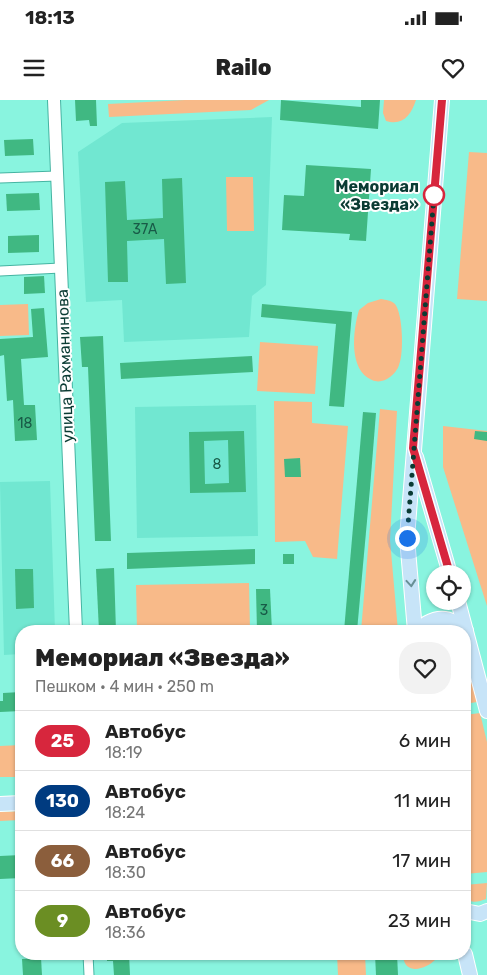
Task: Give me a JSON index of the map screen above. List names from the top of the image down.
{
  "streets": {
    "main road": ["улица Рахманинова"]
  },
  "places": ["Мемориал «Звезда»"],
  "lines": ["bus line 25"],
  "house_numbers": [
    "37А",
    "18",
    "8",
    "3"
  ],
  "page": {
    "status": "18:13",
    "header": "Railo",
    "heading": ["Мемориал «Звезда»", "Пешком · 4 мин · 250 m"],
    "list": [
      {
        "mark": "25",
        "name": "Автобус",
        "note": "18:19",
        "value": "6 мин"
      },
      {
        "mark": "130",
        "name": "Автобус",
        "note": "18:24",
        "value": "11 мин"
      },
      {
        "mark": "66",
        "name": "Автобус",
        "note": "18:30",
        "value": "17 мин"
      },
      {
        "mark": "9",
        "name": "Автобус",
        "note": "18:36",
        "value": "23 мин"
      }
    ]
  }
}
